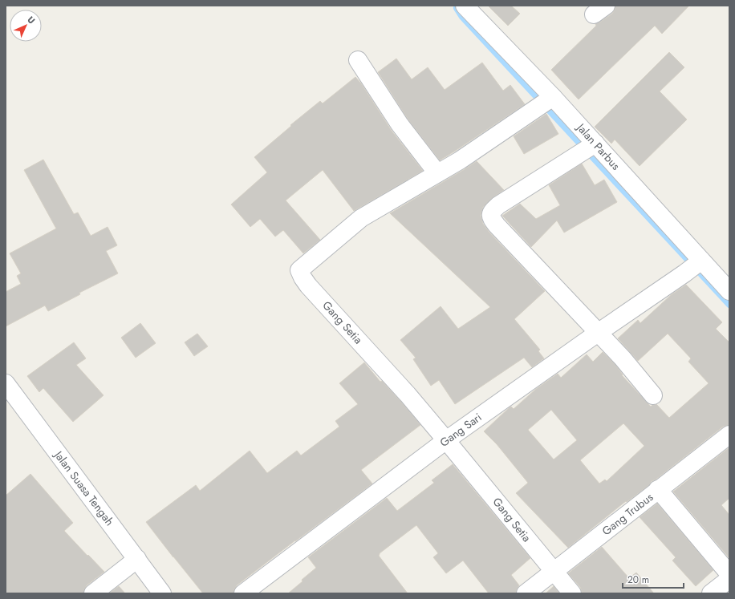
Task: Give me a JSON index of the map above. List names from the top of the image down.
{
  "streets": {
    "street": [
      "Jalan Parbus",
      "Gang Setia",
      "Gang Sari",
      "Jalan Suasa Tengah",
      "Gang Trubus"
    ]
  },
  "crossings": [
    ["Jalan Parbus", "Gang Setia"],
    ["Jalan Parbus", "Gang Sari"],
    ["Gang Setia", "Gang Sari"],
    ["Gang Setia", "Gang Trubus"]
  ],
  "scale_bar": "20 m",
  "north": "top right"
}
